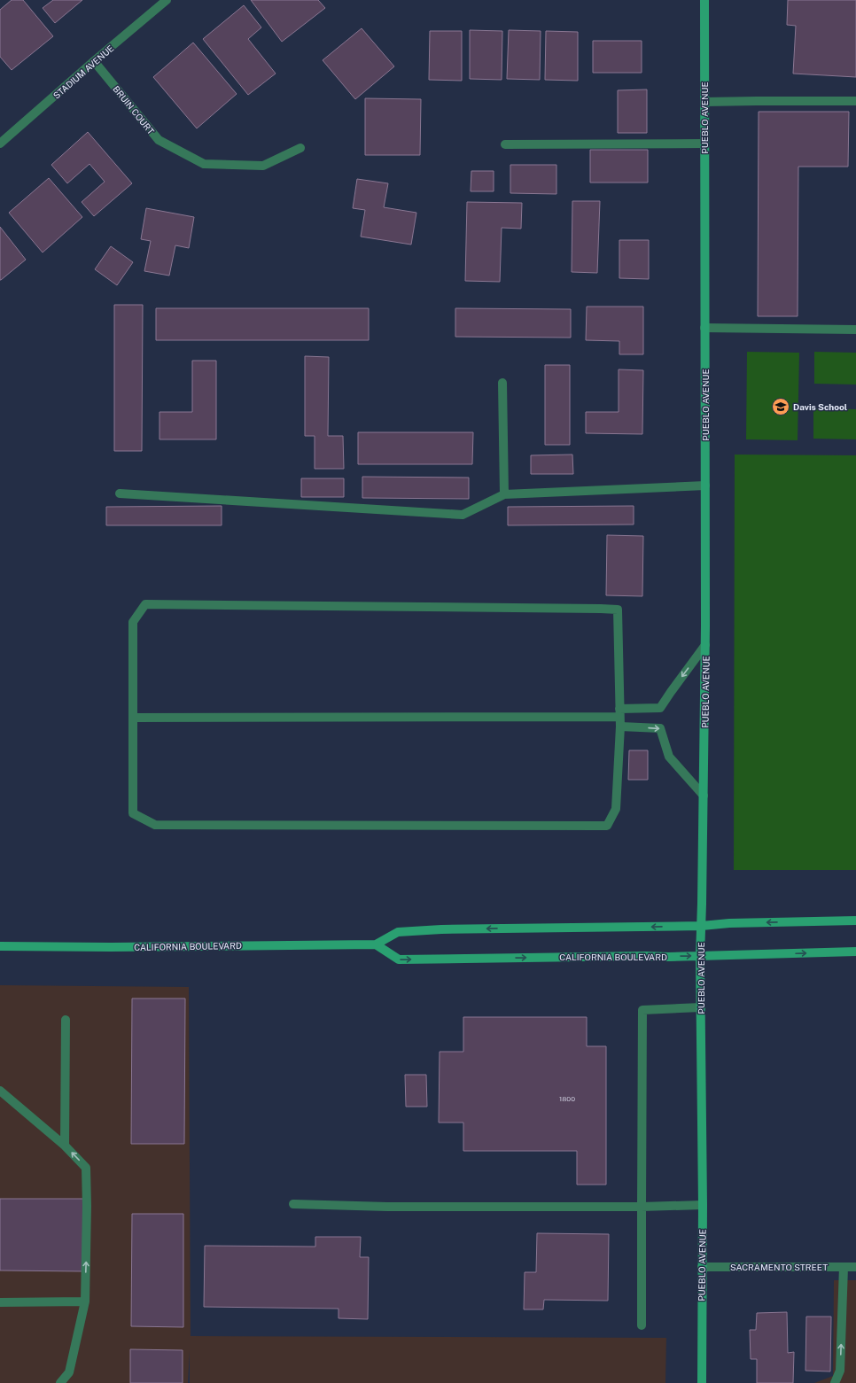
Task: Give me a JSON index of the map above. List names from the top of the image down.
{
  "streets": {
    "street": [
      "STADIUM AVENUE",
      "BRUIN COURT",
      "PUEBLO AVENUE",
      "CALIFORNIA BOULEVARD",
      "SACRAMENTO STREET"
    ]
  },
  "crossings": [
    ["STADIUM AVENUE", "BRUIN COURT"],
    ["PUEBLO AVENUE", "CALIFORNIA BOULEVARD"],
    ["PUEBLO AVENUE", "SACRAMENTO STREET"]
  ],
  "places": {
    "school or university": ["Davis School"]
  },
  "house_numbers": ["1800"]
}
